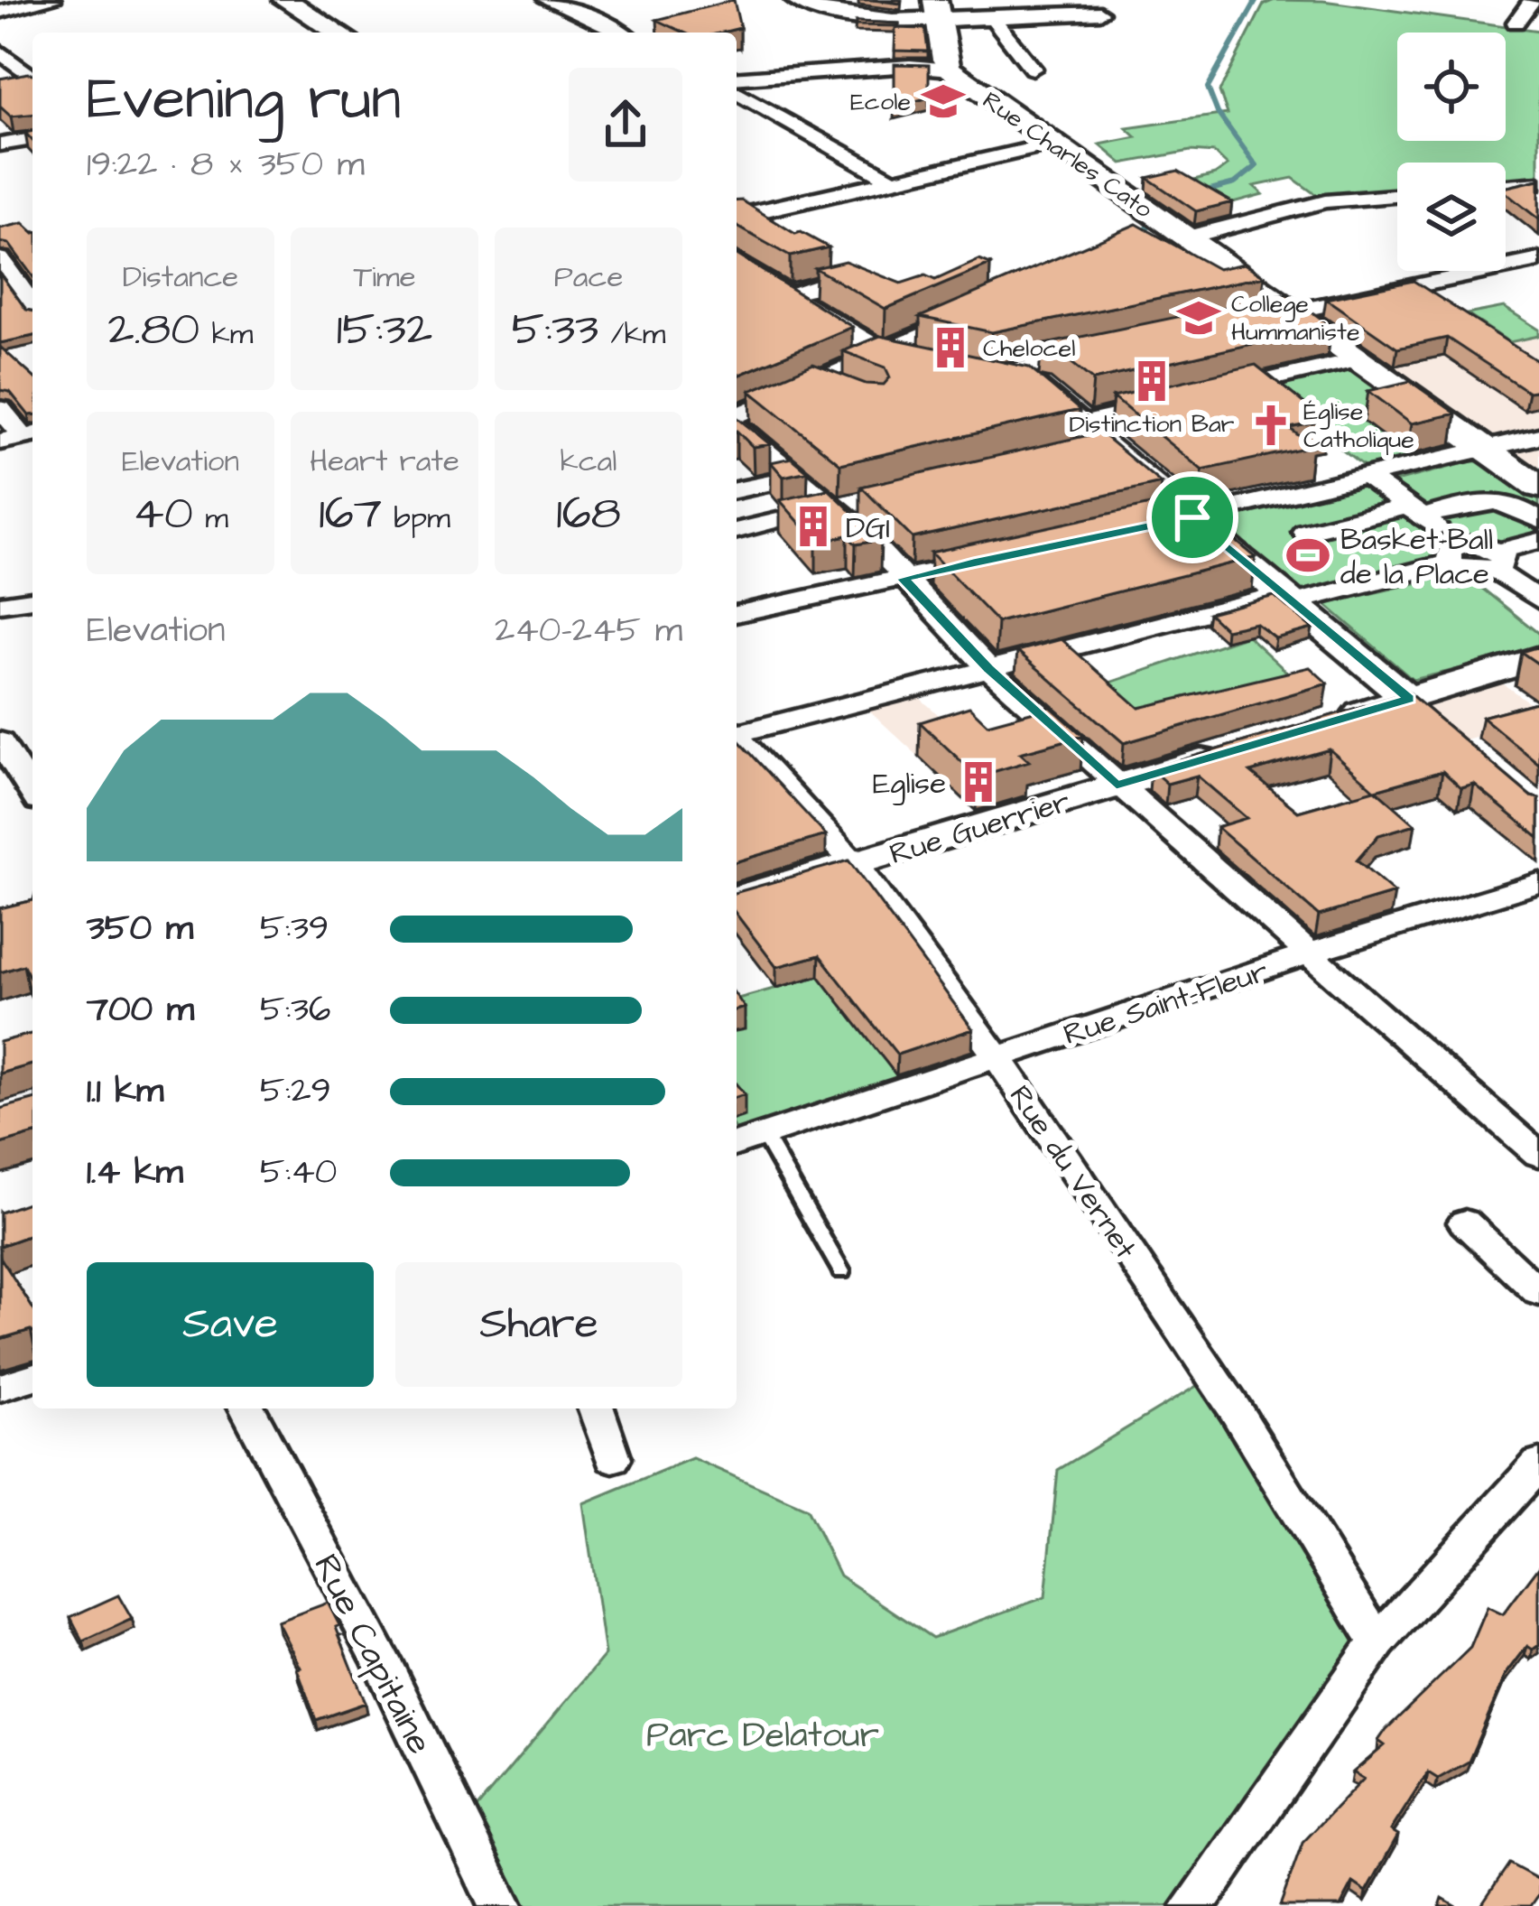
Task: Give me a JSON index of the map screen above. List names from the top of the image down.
{
  "streets": {
    "main road": ["Rue Charles Cato", "Rue Guerrier"],
    "street": ["Rue Saint-Fleur", "Rue du Vernet", "Rue Capitaine"]
  },
  "crossings": [
    ["Rue Guerrier", "Rue du Vernet"],
    ["Rue Saint-Fleur", "Rue du Vernet"]
  ],
  "parks": ["Parc Delatour"],
  "places": {
    "school or university": ["Ecole", "College Hummaniste"],
    "building": [
      "Chelocel",
      "Distinction Bar",
      "DGI",
      "Eglise"
    ],
    "church": ["Église Catholique"],
    "sports": ["Basket-Ball de la Place"]
  },
  "page": {
    "heading": ["Evening run", "19:22 · 8 × 350 m"],
    "stats": [
      ["Distance", "2.80 km"],
      ["Time", "15:32"],
      ["Pace", "5:33 /km"],
      ["Elevation", "40 m"],
      ["Heart rate", "167 bpm"],
      ["kcal", "168"]
    ],
    "chart": ["Elevation", "240–245 m"],
    "list": [
      {
        "name": "350 m",
        "note": "5:39"
      },
      {
        "name": "700 m",
        "note": "5:36"
      },
      {
        "name": "1.1 km",
        "note": "5:29"
      },
      {
        "name": "1.4 km",
        "note": "5:40"
      }
    ],
    "buttons": ["Save", "Share"]
  }
}
